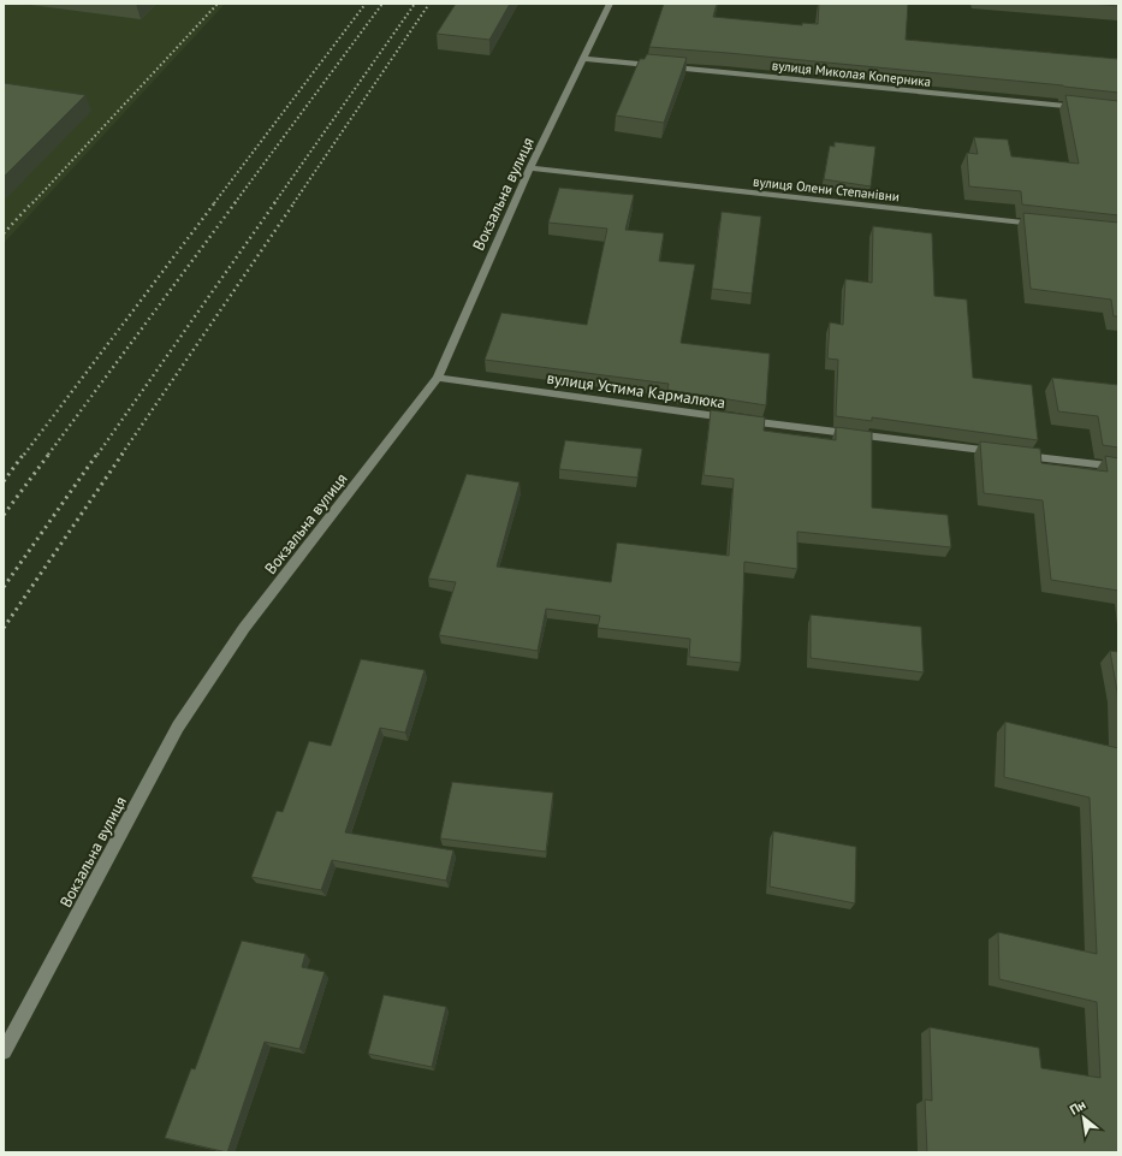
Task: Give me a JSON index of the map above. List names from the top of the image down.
{
  "streets": {
    "street": [
      "вулиця Миколая Коперника",
      "вулиця Олени Степанівни",
      "Вокзальна вулиця",
      "вулиця Устима Кармалюка"
    ]
  },
  "crossings": [
    ["вулиця Миколая Коперника", "Вокзальна вулиця"],
    ["вулиця Олени Степанівни", "Вокзальна вулиця"],
    ["Вокзальна вулиця", "вулиця Устима Кармалюка"]
  ],
  "north": "top left"
}
